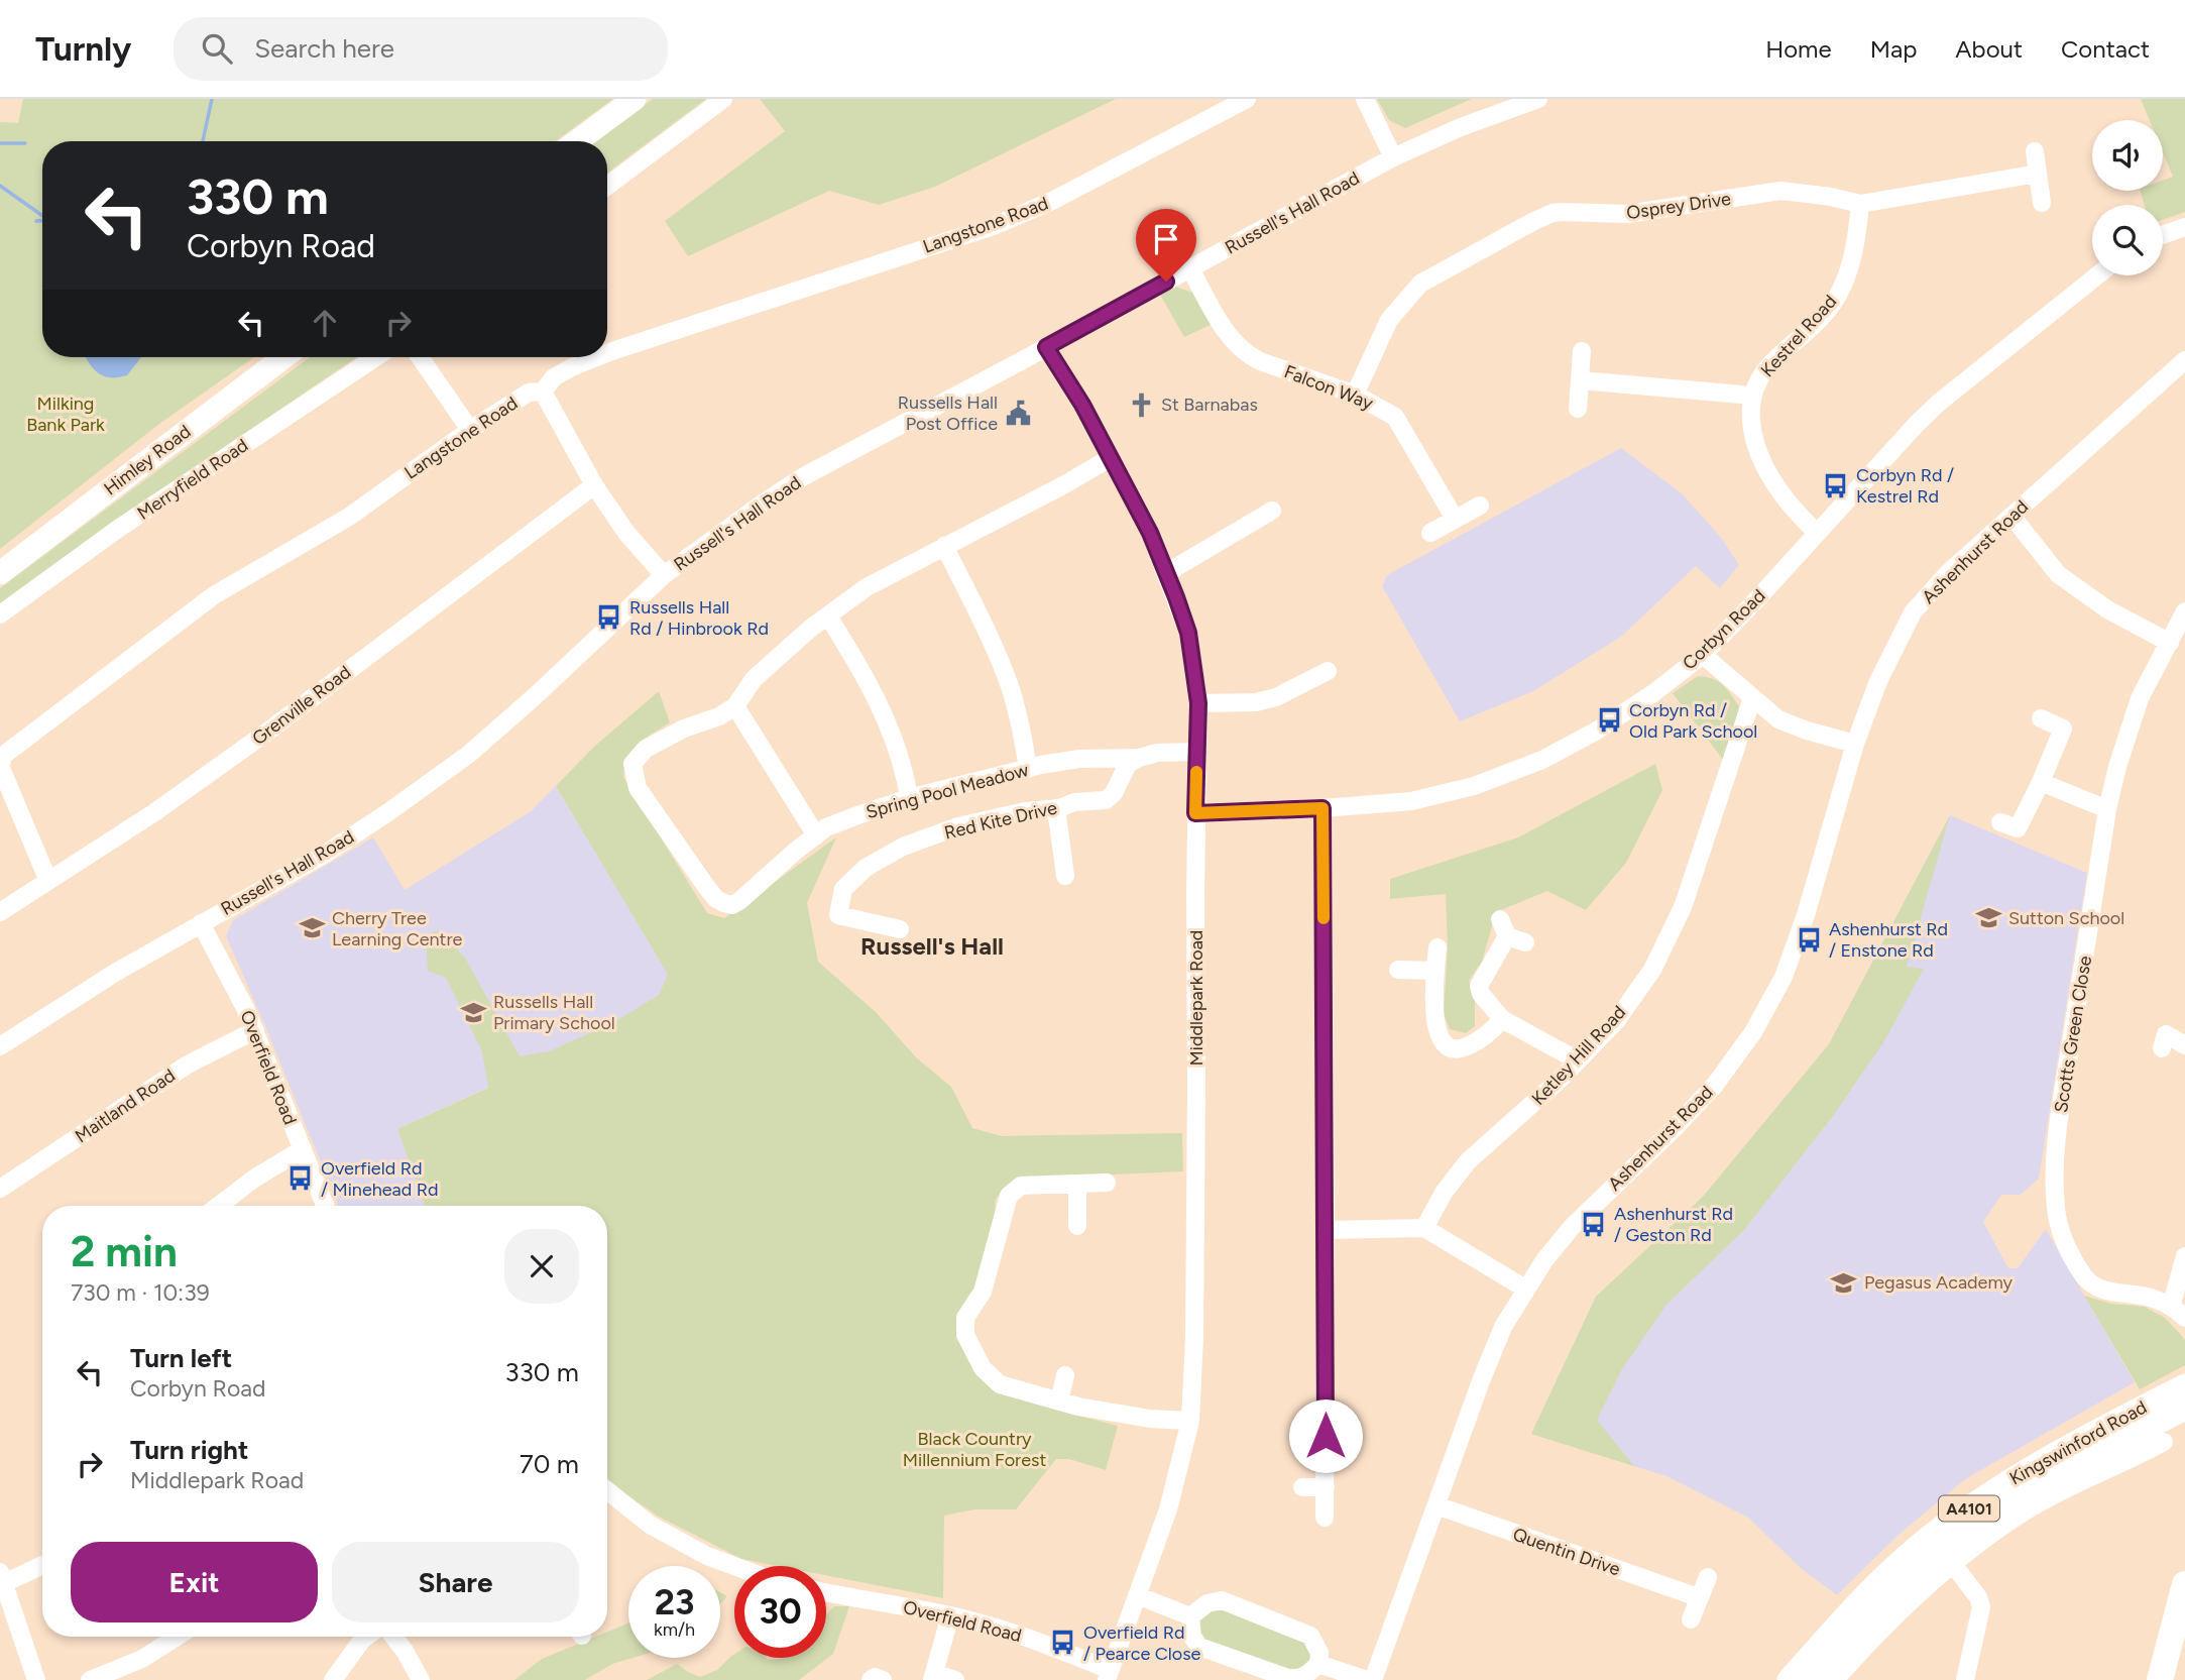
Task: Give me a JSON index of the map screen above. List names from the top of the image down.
{
  "streets": {
    "main road": ["Himley Road", "Kingswinford Road", "A4101"],
    "street": [
      "Osprey Drive",
      "Russell's Hall Road",
      "Langstone Road",
      "Kestrel Road",
      "Falcon Way",
      "Merryfield Road",
      "Ashenhurst Road",
      "Corbyn Road",
      "Grenville Road",
      "Spring Pool Meadow",
      "Red Kite Drive",
      "Middlepark Road",
      "Scotts Green Close",
      "Ketley Hill Road",
      "Overfield Road",
      "Maitland Road",
      "Quentin Drive"
    ]
  },
  "crossings": [
    ["Osprey Drive", "Kestrel Road"],
    ["Osprey Drive", "Falcon Way"],
    ["Russell's Hall Road", "Falcon Way"],
    ["Russell's Hall Road", "Middlepark Road"],
    ["Russell's Hall Road", "Overfield Road"],
    ["Langstone Road", "Grenville Road"],
    ["Kestrel Road", "Corbyn Road"],
    ["Ashenhurst Road", "Quentin Drive"],
    ["Corbyn Road", "Middlepark Road"],
    ["Spring Pool Meadow", "Red Kite Drive"],
    ["Middlepark Road", "Overfield Road"],
    ["Overfield Road", "Maitland Road"]
  ],
  "districts": ["Russell's Hall"],
  "parks": ["Milking Bank Park", "Black Country Millennium Forest"],
  "places": {
    "church": ["St Barnabas"],
    "public building": ["Russells Hall Post Office"],
    "bus stop": [
      "Corbyn Rd / Kestrel Rd",
      "Russells Hall Rd / Hinbrook Rd",
      "Corbyn Rd / Old Park School",
      "Ashenhurst Rd / Enstone Rd",
      "Overfield Rd / Minehead Rd",
      "Ashenhurst Rd / Geston Rd",
      "Overfield Rd / Pearce Close"
    ],
    "school or university": [
      "Sutton School",
      "Cherry Tree Learning Centre",
      "Russells Hall Primary School",
      "Pegasus Academy"
    ]
  },
  "page": {
    "header": "Turnly",
    "search": "Search here",
    "nav": [
      "Home",
      "Map",
      "About",
      "Contact"
    ],
    "turn": ["330 m", "Corbyn Road"],
    "heading": ["2 min", "730 m · 10:39"],
    "list": [
      {
        "name": "Turn left",
        "note": "Corbyn Road",
        "value": "330 m"
      },
      {
        "name": "Turn right",
        "note": "Middlepark Road",
        "value": "70 m"
      }
    ],
    "buttons": ["Exit", "Share"],
    "speed": "23 km/h",
    "limit": "30"
  }
}
